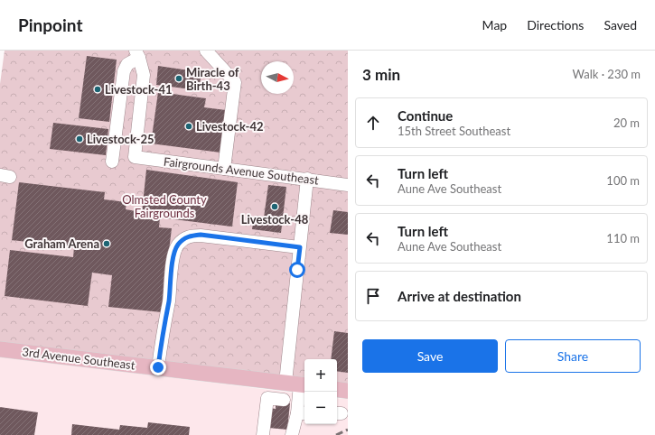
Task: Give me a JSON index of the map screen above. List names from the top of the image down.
{
  "streets": {
    "main road": ["3rd Avenue Southeast"],
    "street": ["Fairgrounds Avenue Southeast"]
  },
  "parks": ["Olmsted County Fairgrounds"],
  "places": [
    "Miracle of Birth-43",
    "Livestock-41",
    "Livestock-42",
    "Livestock-25",
    "Livestock-48",
    "Graham Arena"
  ],
  "north": "right",
  "page": {
    "header": "Pinpoint",
    "nav": ["Map", "Directions", "Saved"],
    "heading": ["3 min", "Walk · 230 m"],
    "list": [
      ["Continue", "15th Street Southeast", "20 m"],
      ["Turn left", "Aune Ave Southeast", "100 m"],
      ["Turn left", "Aune Ave Southeast", "110 m"],
      "Arrive at destination"
    ],
    "buttons": ["Save", "Share"],
    "map_buttons": ["+", "−"]
  }
}
